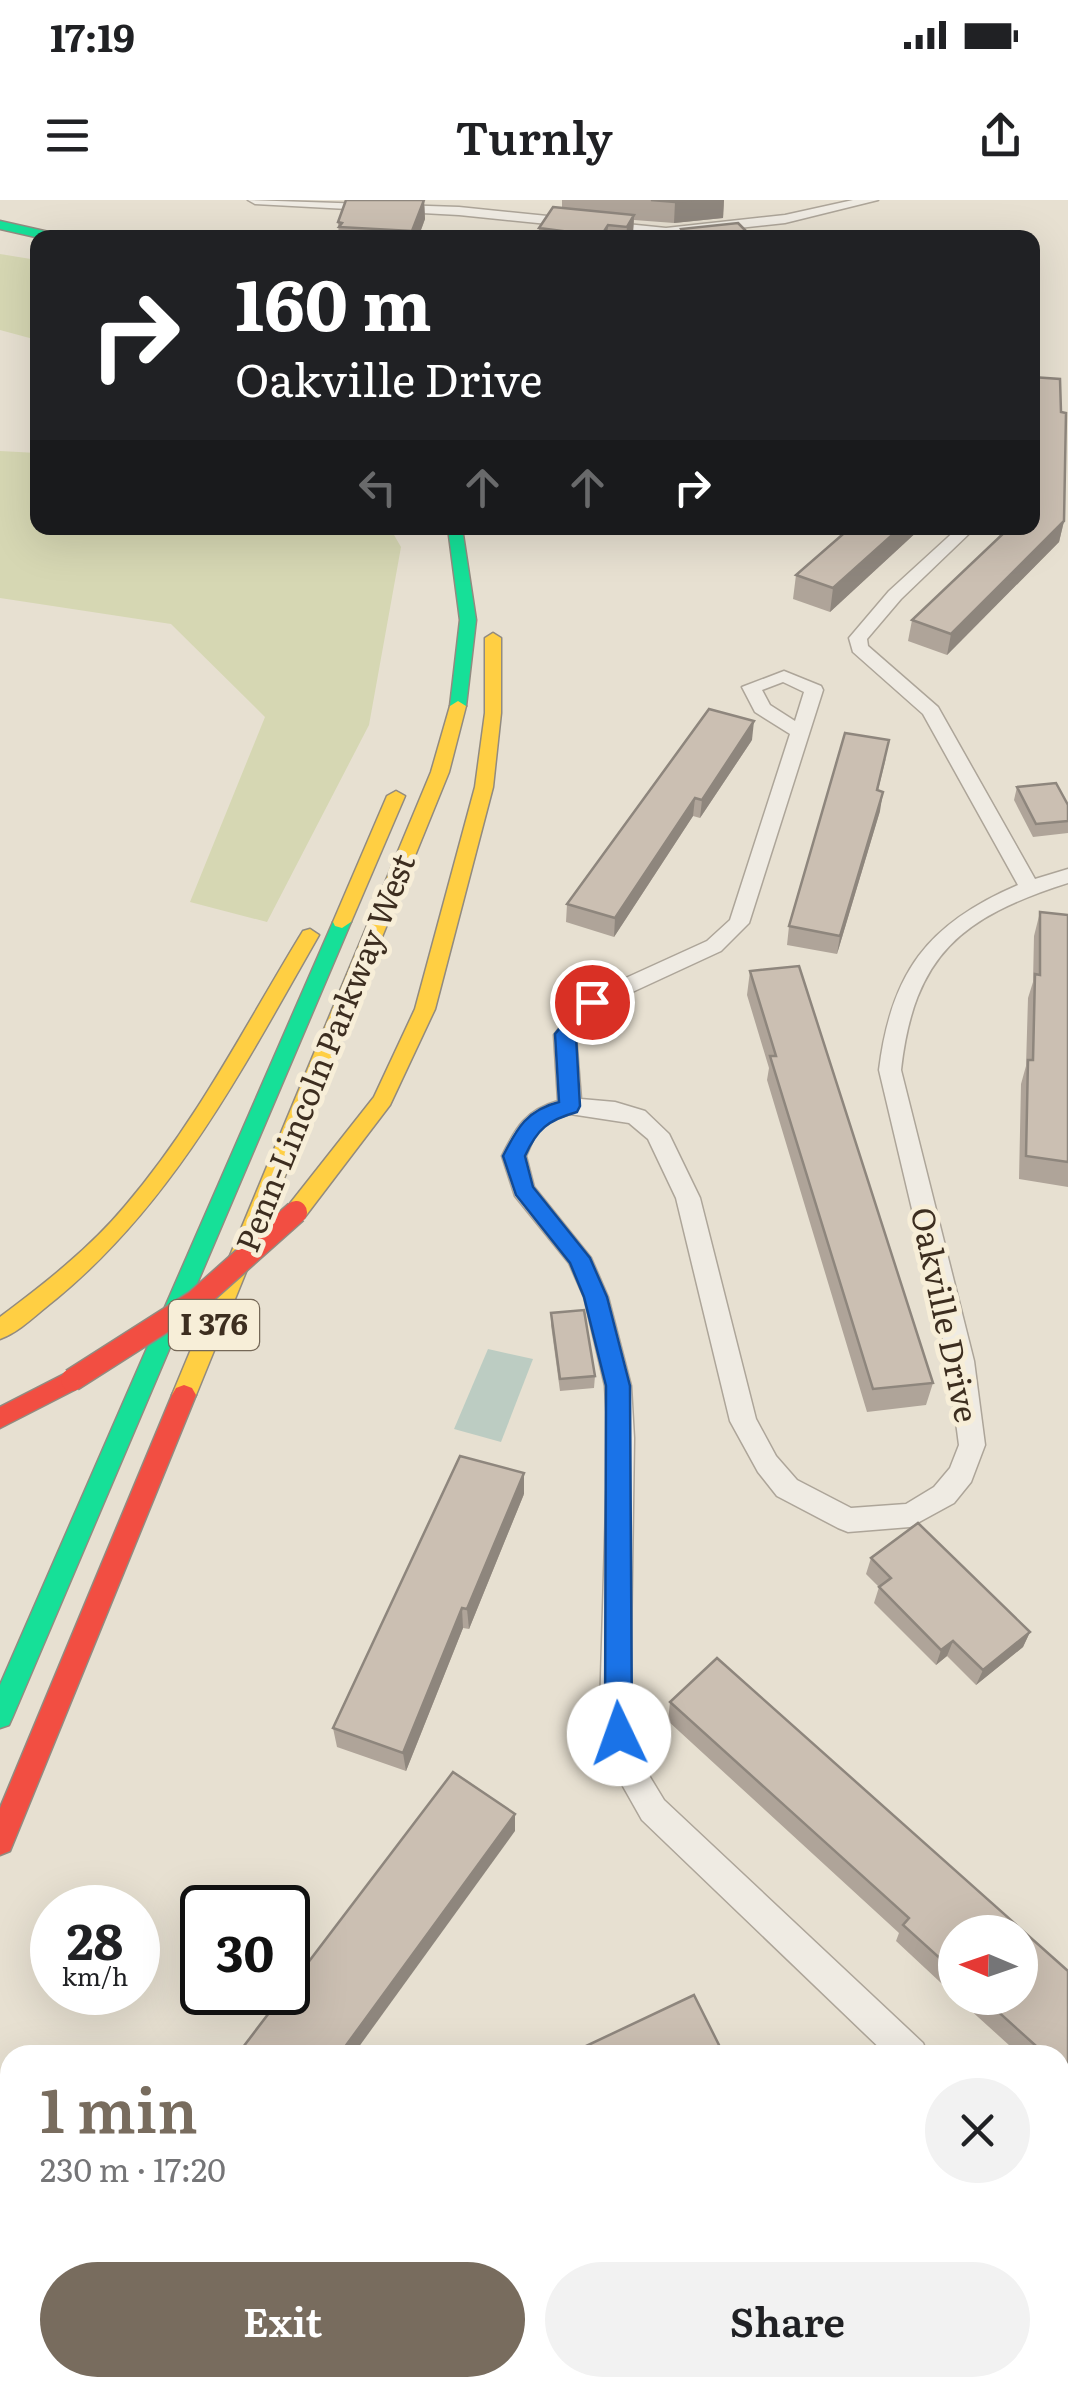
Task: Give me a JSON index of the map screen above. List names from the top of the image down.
{
  "streets": {
    "highway": ["Penn-Lincoln Parkway West", "I 376"],
    "street": ["Oakville Drive"]
  },
  "north": "left",
  "page": {
    "status": "17:19",
    "header": "Turnly",
    "turn": ["160 m", "Oakville Drive"],
    "speed": "28 km/h",
    "limit": "30",
    "heading": ["1 min", "230 m · 17:20"],
    "buttons": ["Exit", "Share"]
  }
}
